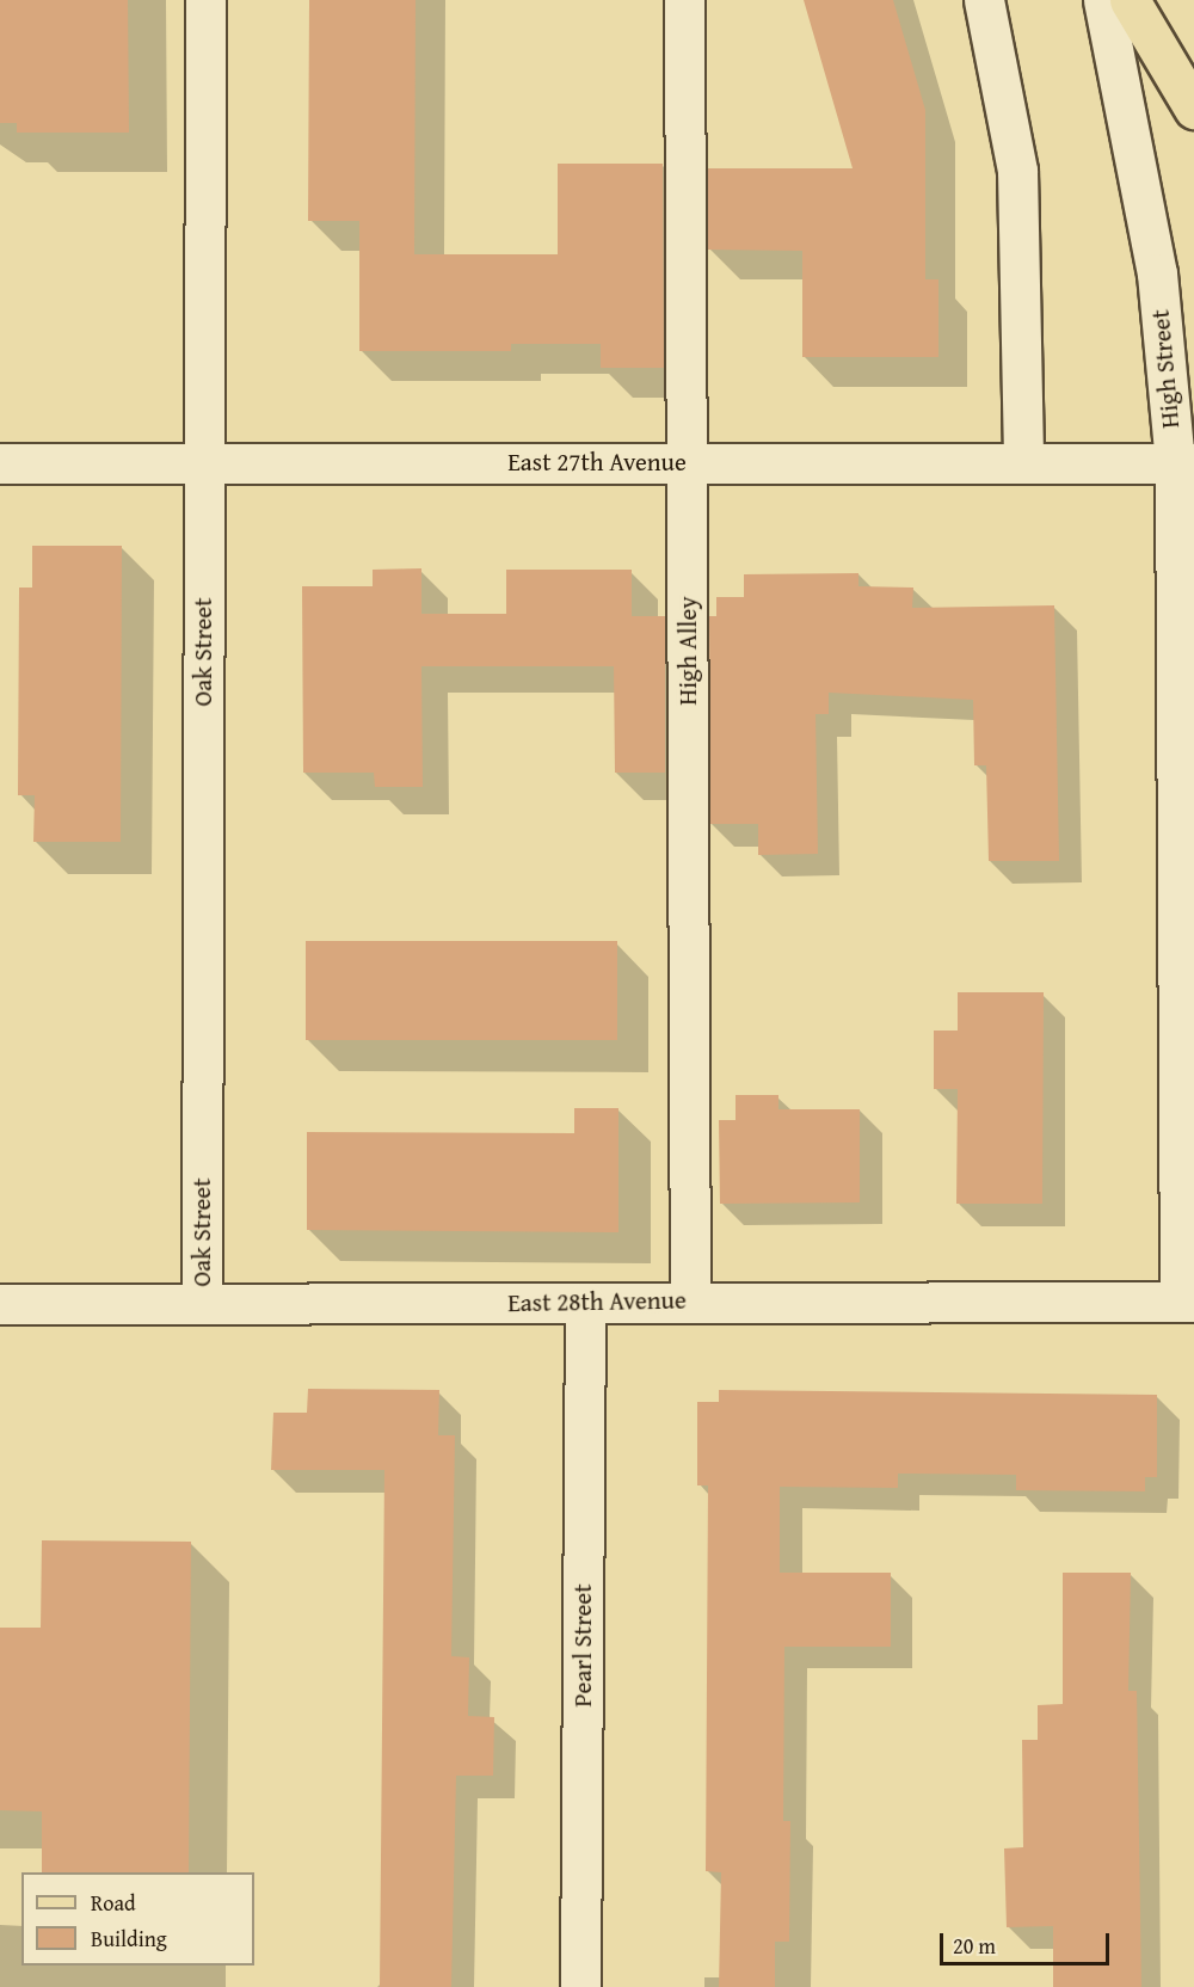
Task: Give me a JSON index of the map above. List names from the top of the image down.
{
  "streets": {
    "street": [
      "High Street",
      "East 27th Avenue",
      "High Alley",
      "Oak Street",
      "East 28th Avenue",
      "Pearl Street"
    ]
  },
  "crossings": [
    ["High Street", "East 27th Avenue"],
    ["High Street", "East 28th Avenue"],
    ["East 27th Avenue", "High Alley"],
    ["East 27th Avenue", "Oak Street"],
    ["High Alley", "East 28th Avenue"],
    ["Oak Street", "East 28th Avenue"],
    ["East 28th Avenue", "Pearl Street"]
  ],
  "legend": ["Road", "Building"],
  "scale_bar": "20 m"
}
